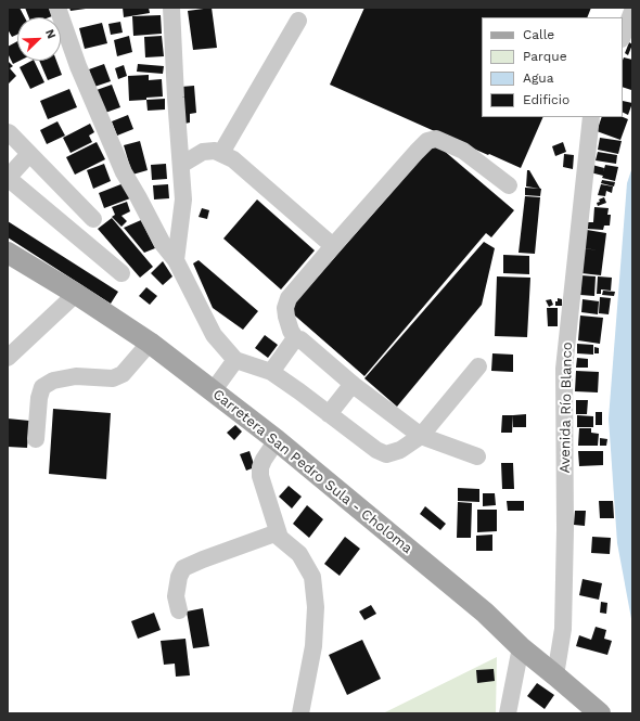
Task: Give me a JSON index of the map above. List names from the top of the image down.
{
  "streets": {
    "main road": ["Carretera San Pedro Sula - Choloma"],
    "street": ["Avenida Río Blanco"]
  },
  "crossings": [
    ["Avenida Río Blanco", "Carretera San Pedro Sula - Choloma"]
  ],
  "legend": [
    "Calle",
    "Parque",
    "Agua",
    "Edificio"
  ],
  "north": "top right"
}
